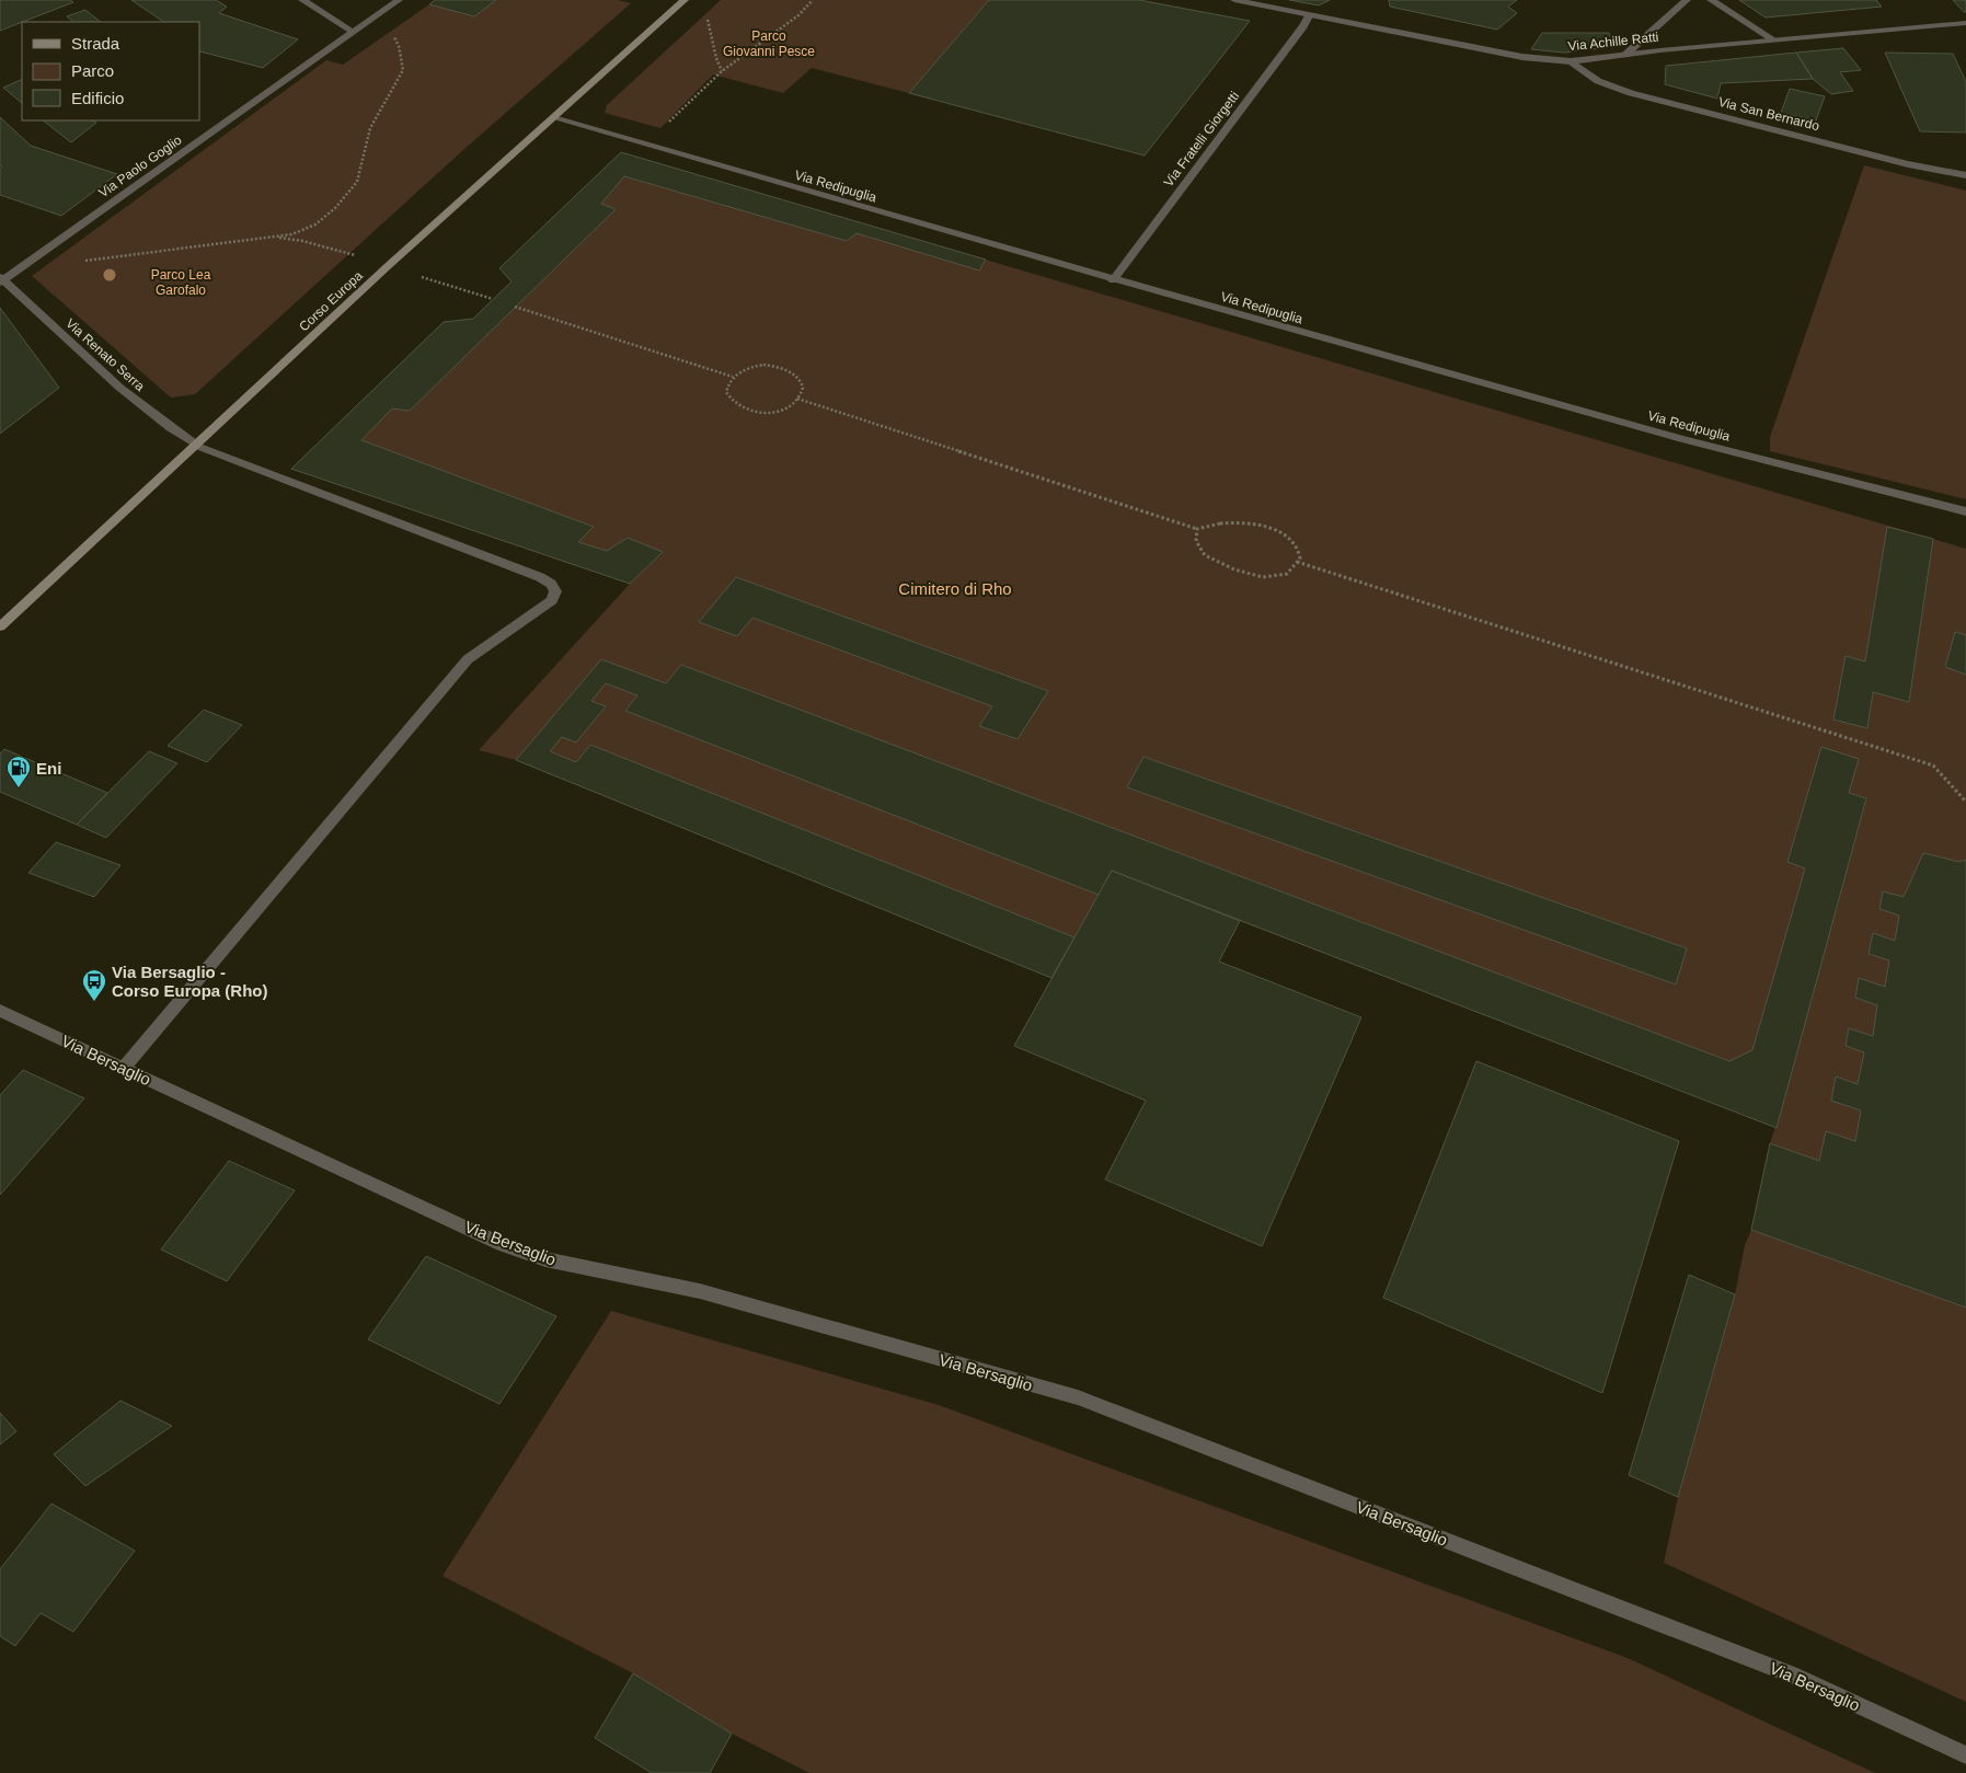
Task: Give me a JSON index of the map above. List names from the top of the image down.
{
  "streets": {
    "main road": ["Corso Europa"],
    "street": [
      "Via Achille Ratti",
      "Via San Bernardo",
      "Via Fratelli Giorgetti",
      "Via Paolo Goglio",
      "Via Redipuglia",
      "Via Renato Serra",
      "Via Bersaglio"
    ]
  },
  "crossings": [
    ["Via Achille Ratti", "Via San Bernardo"],
    ["Via Achille Ratti", "Via Fratelli Giorgetti"],
    ["Via Fratelli Giorgetti", "Via Redipuglia"],
    ["Via Paolo Goglio", "Via Renato Serra"],
    ["Via Redipuglia", "Corso Europa"],
    ["Corso Europa", "Via Renato Serra"],
    ["Via Renato Serra", "Via Bersaglio"]
  ],
  "parks": ["Parco Giovanni Pesce", "Parco Lea Garofalo", "Cimitero di Rho"],
  "places": {
    "fuel station": ["Eni"],
    "bus stop": ["Via Bersaglio - Corso Europa (Rho)"]
  },
  "legend": ["Strada", "Parco", "Edificio"]
}
